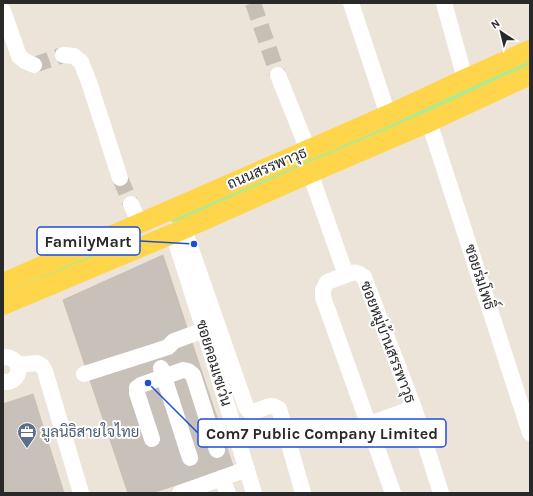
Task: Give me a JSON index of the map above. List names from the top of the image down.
{
  "streets": {
    "main road": ["ถนนสรรพาวุธ"],
    "street": ["ซอยร่มโพธิ์", "ซอยหมู่บ้านสรรพาวุธ", "ซอยคอมเซเว่น"]
  },
  "crossings": [
    ["ถนนสรรพาวุธ", "ซอยร่มโพธิ์"],
    ["ถนนสรรพาวุธ", "ซอยหมู่บ้านสรรพาวุธ"],
    ["ถนนสรรพาวุธ", "ซอยคอมเซเว่น"]
  ],
  "places": {
    "other": ["FamilyMart", "Com7 Public Company Limited"],
    "office": ["มูลนิธิสายใจไทย"]
  },
  "north": "top left"
}
